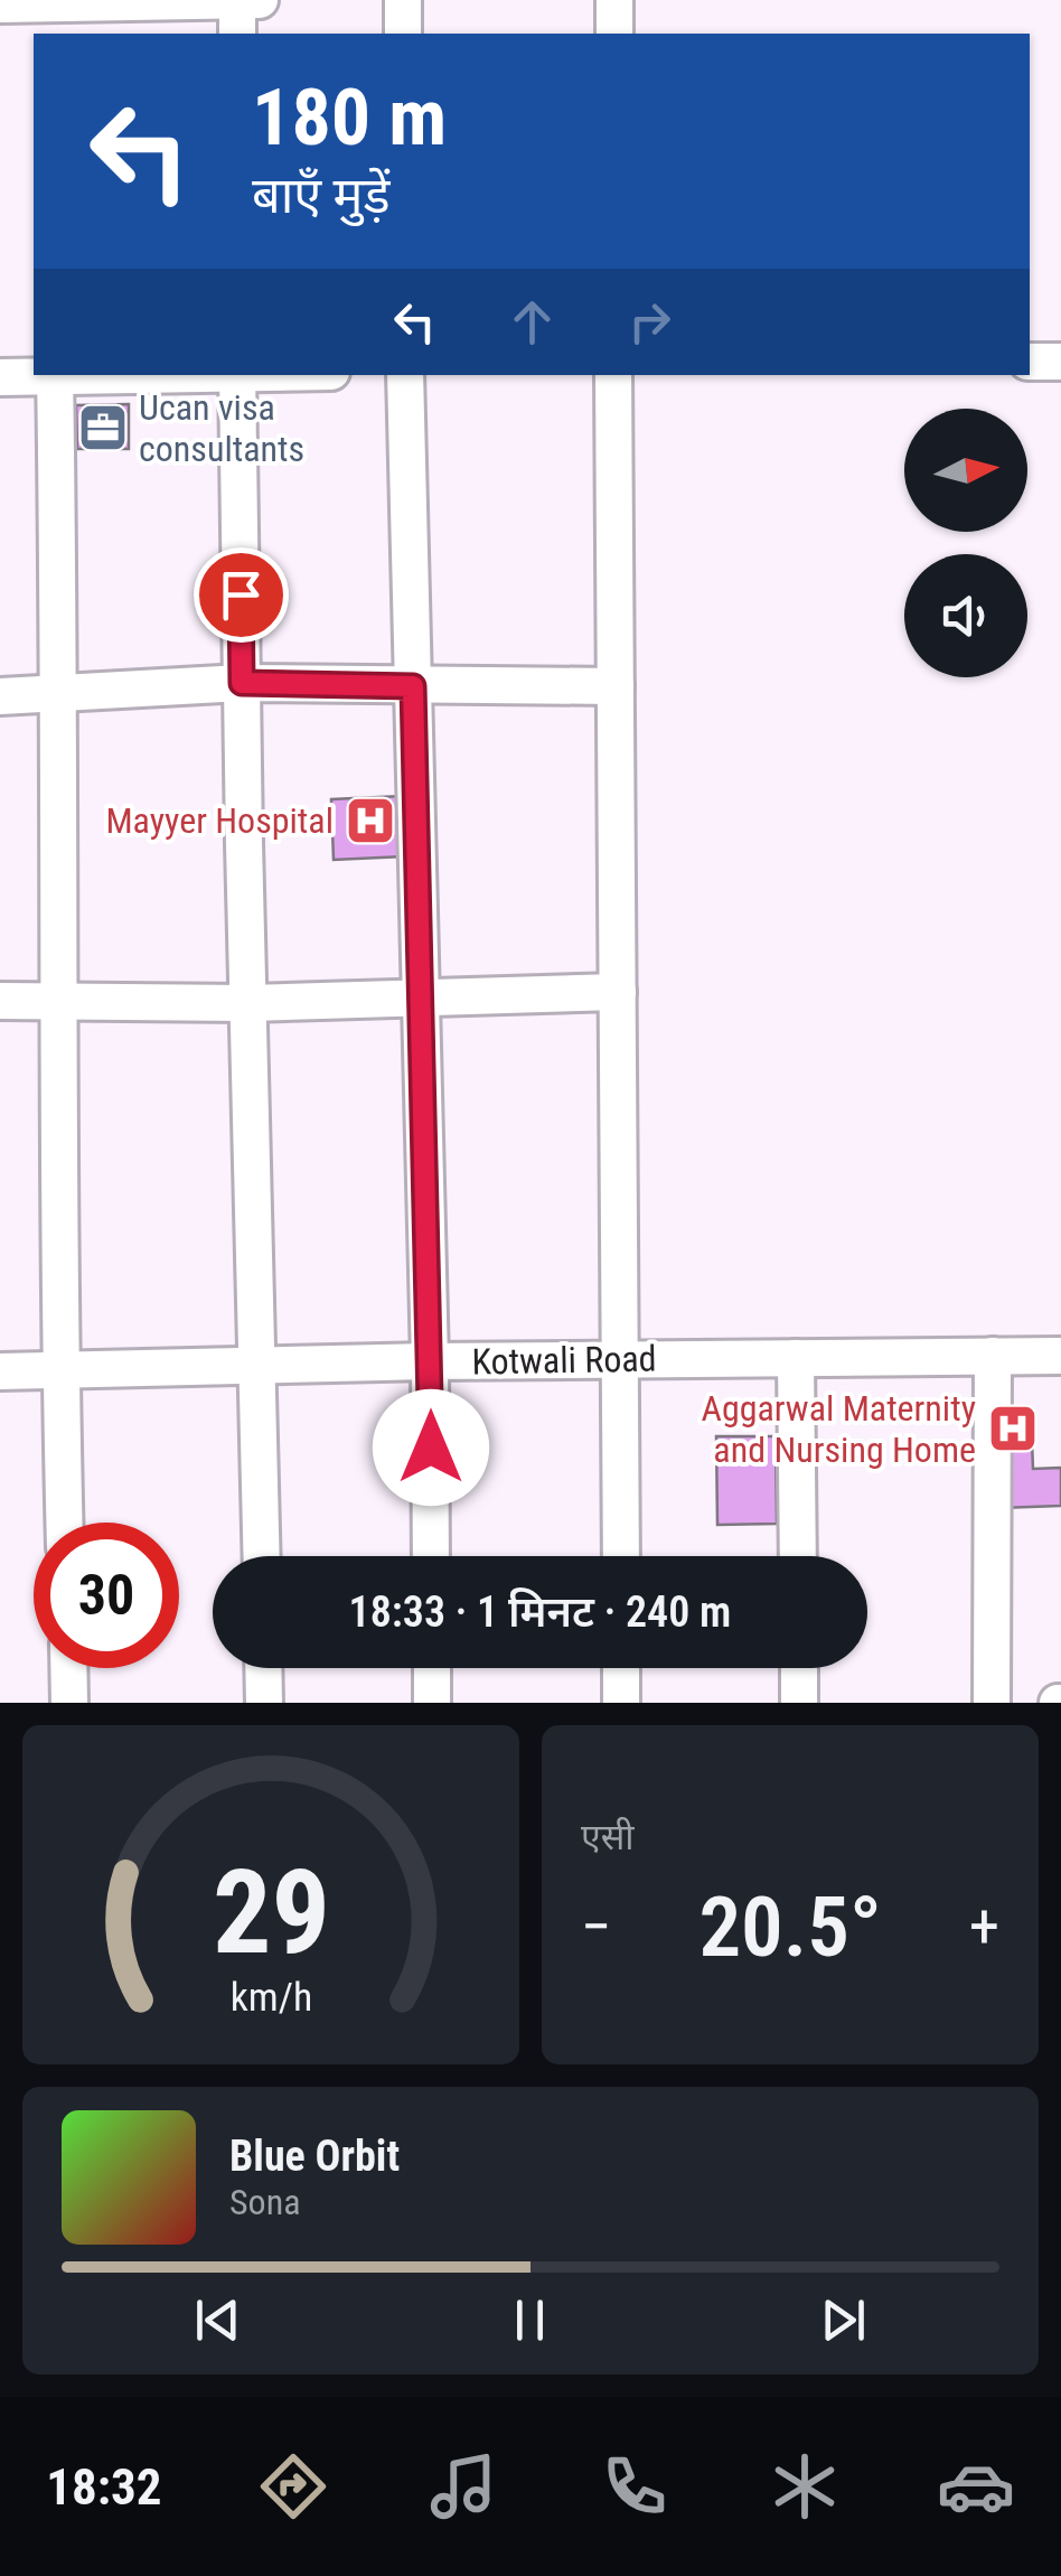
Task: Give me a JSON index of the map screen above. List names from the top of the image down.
{
  "streets": {
    "street": ["Kotwali Road"]
  },
  "places": {
    "office": ["Ucan visa consultants"],
    "hospital": ["Mayyer Hospital", "Aggarwal Maternity and Nursing Home"]
  },
  "north": "right",
  "page": {
    "turn": ["180 m", "बाएँ मुड़ें"],
    "limit": "30",
    "trip": "18:33 · 1 मिनट · 240 m",
    "tile": "एसी",
    "heat": ["−", "20.5°", "+"],
    "song": ["Blue Orbit", "Sona"],
    "tabs": "18:32",
    "gauge": ["29", "km/h"]
  }
}
